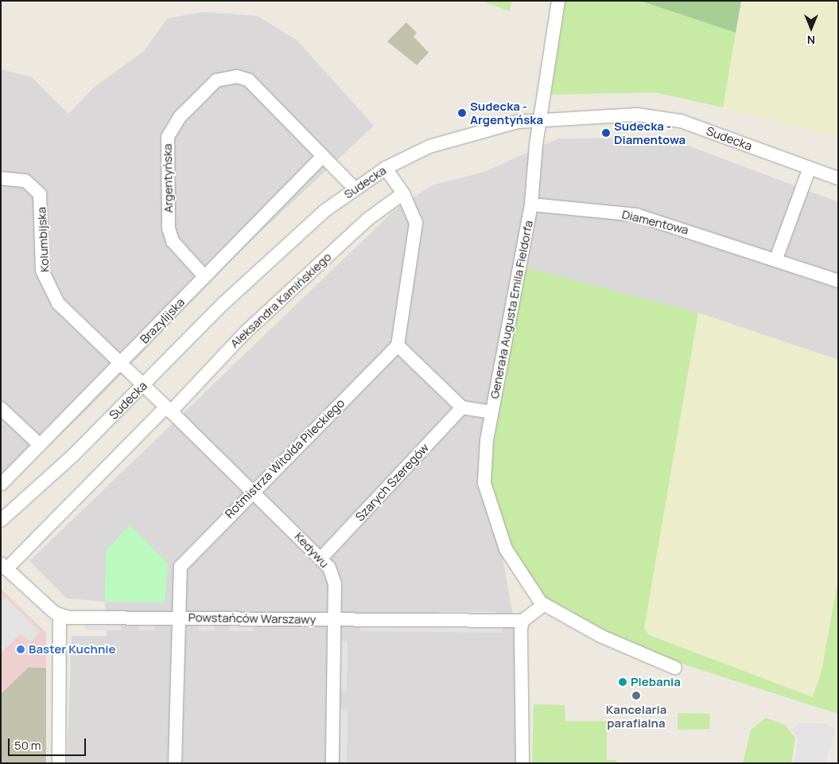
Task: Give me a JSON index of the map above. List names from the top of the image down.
{
  "streets": {
    "street": [
      "Sudecka",
      "Argentyńska",
      "Diamentowa",
      "Kolumbijska",
      "Aleksandra Kamińskiego",
      "Generała Augusta Emila Fieldorfa",
      "Brazylijska",
      "Rotmistrza Witolda Pileckiego",
      "Szarych Szeregów",
      "Kedywu",
      "Powstańców Warszawy"
    ]
  },
  "crossings": [
    ["Sudecka", "Argentyńska"],
    ["Sudecka", "Kolumbijska"],
    ["Sudecka", "Generała Augusta Emila Fieldorfa"],
    ["Argentyńska", "Brazylijska"],
    ["Diamentowa", "Generała Augusta Emila Fieldorfa"],
    ["Kolumbijska", "Brazylijska"],
    ["Aleksandra Kamińskiego", "Kedywu"],
    ["Rotmistrza Witolda Pileckiego", "Kedywu"],
    ["Rotmistrza Witolda Pileckiego", "Powstańców Warszawy"],
    ["Szarych Szeregów", "Kedywu"],
    ["Kedywu", "Powstańców Warszawy"]
  ],
  "places": [
    "Sudecka - Argentyńska",
    "Sudecka - Diamentowa",
    "Baster Kuchnie",
    "Plebania",
    "Kancelaria parafialna"
  ],
  "scale_bar": "50 m",
  "north": "bottom"
}
